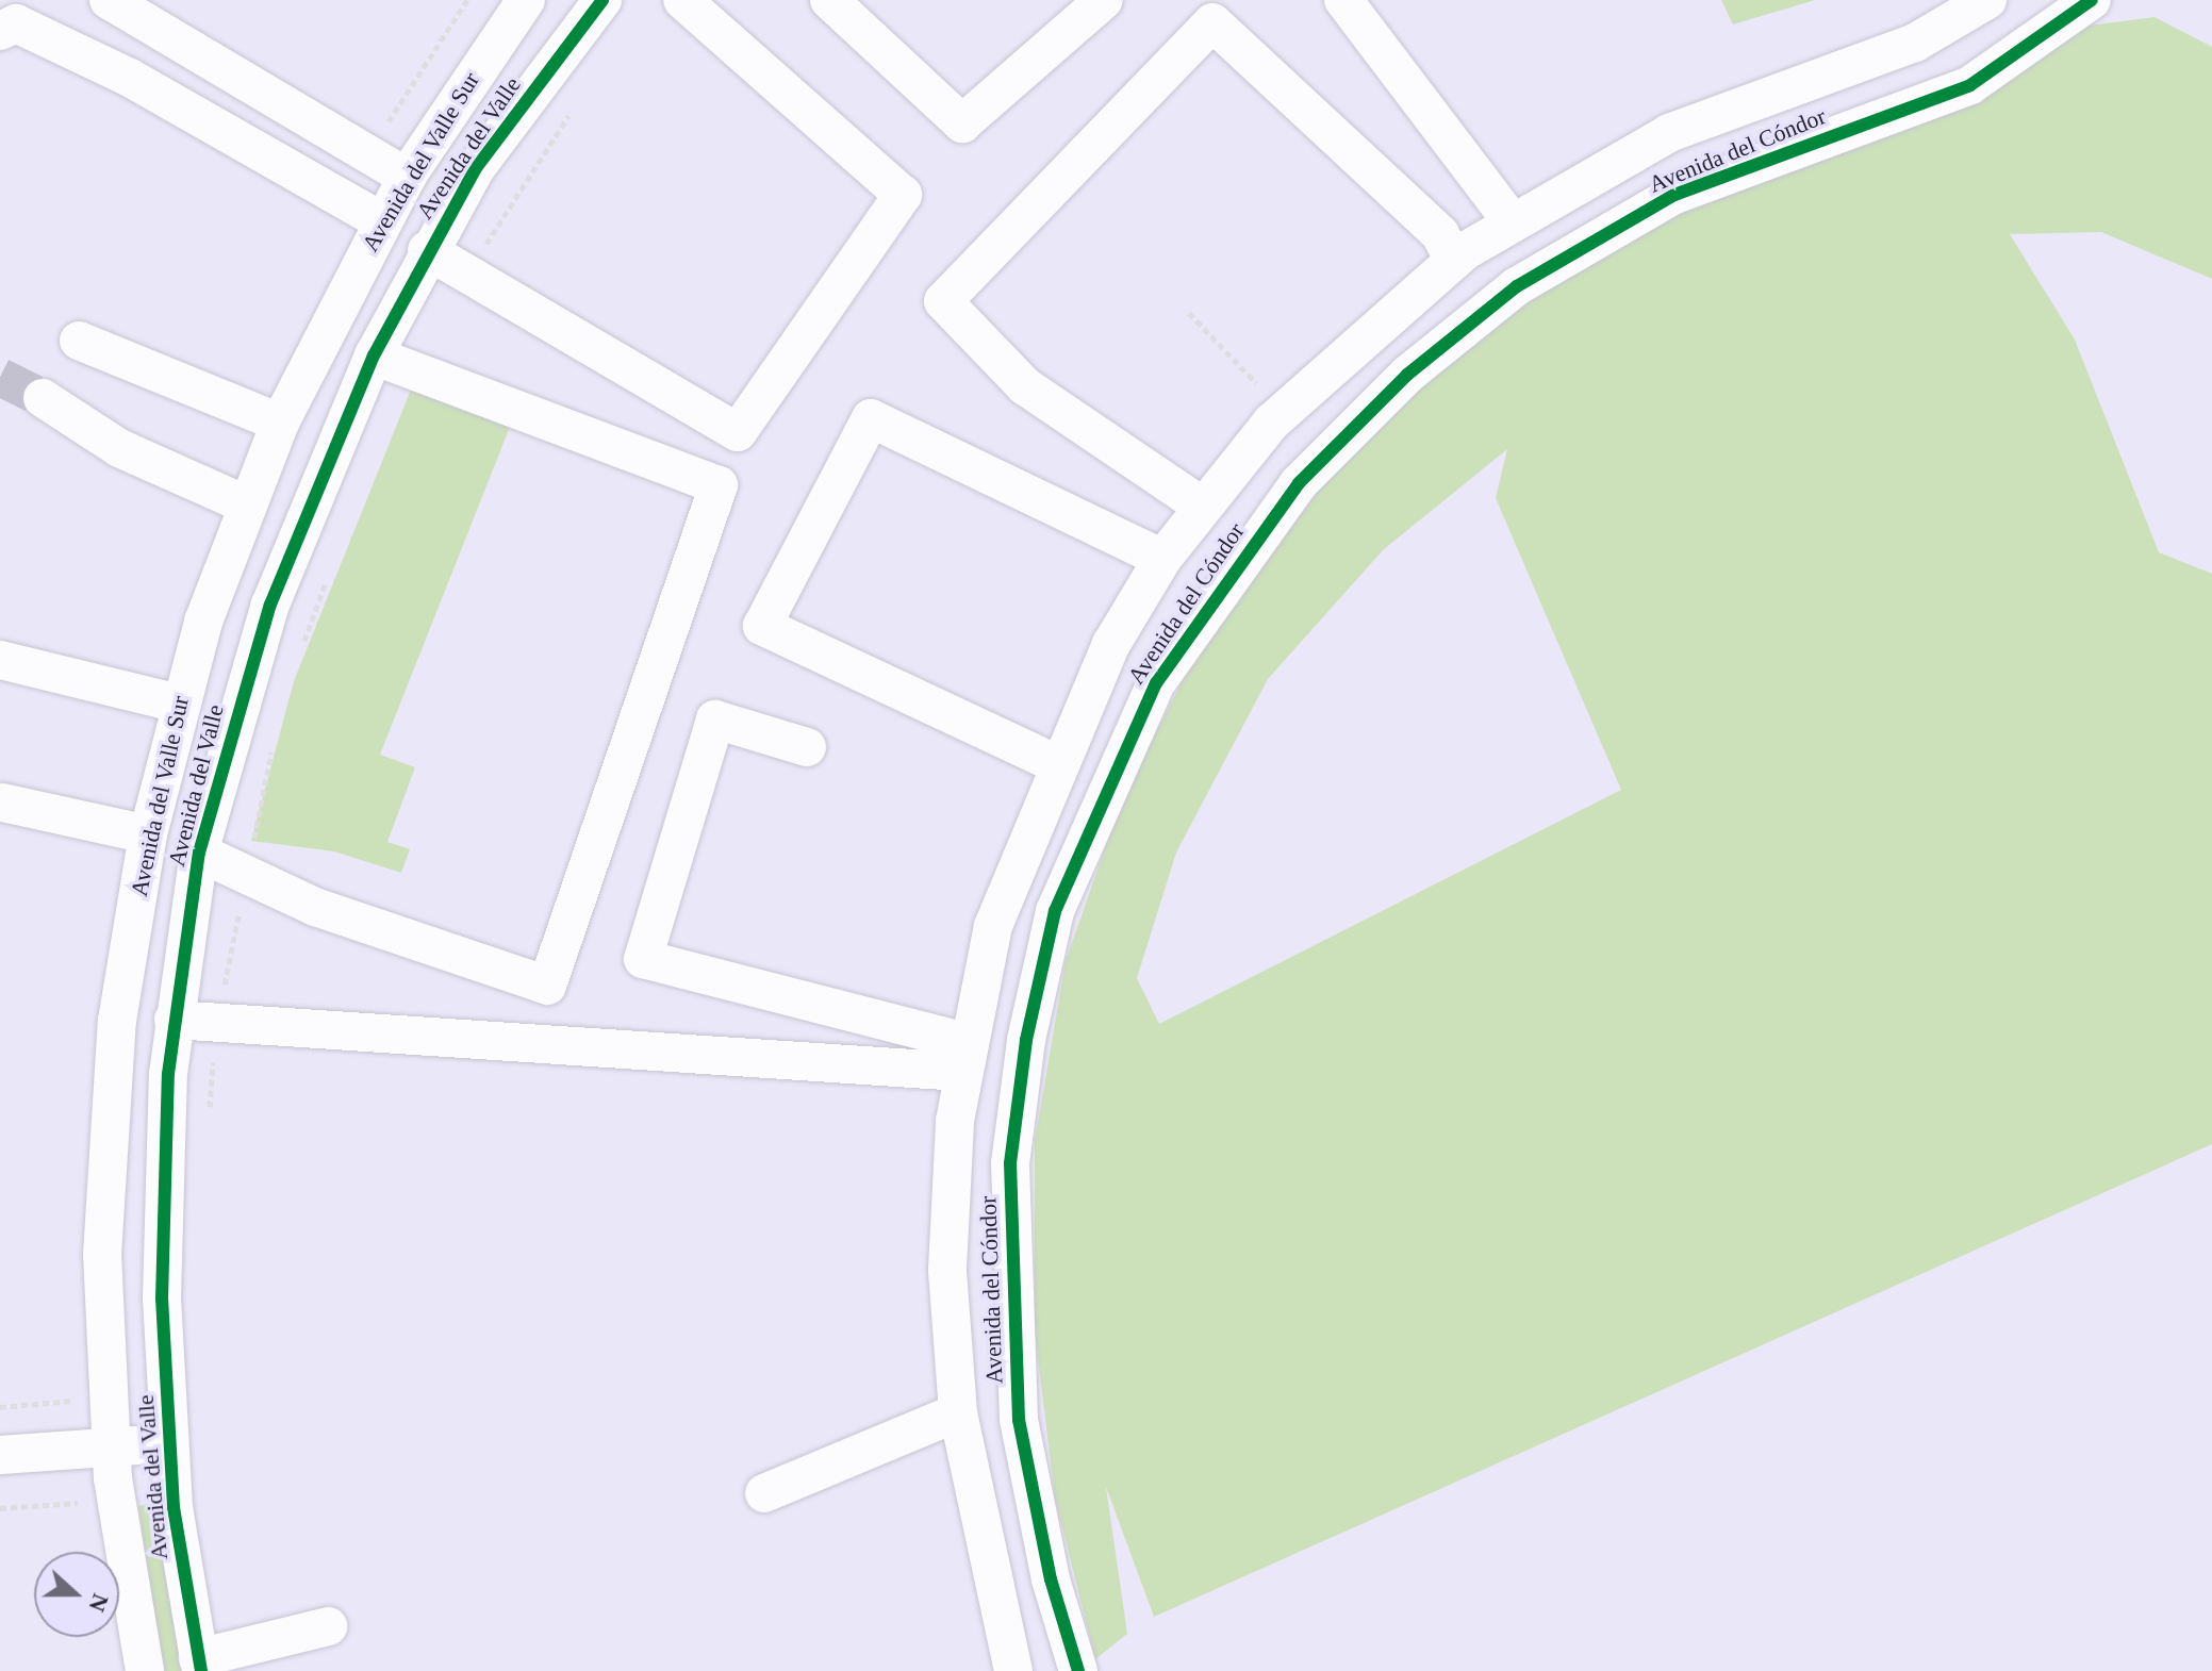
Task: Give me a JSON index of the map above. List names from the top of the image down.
{
  "streets": {
    "street": ["Avenida del Valle", "Avenida del Cóndor", "Avenida del Valle Sur"]
  },
  "north": "right"
}
